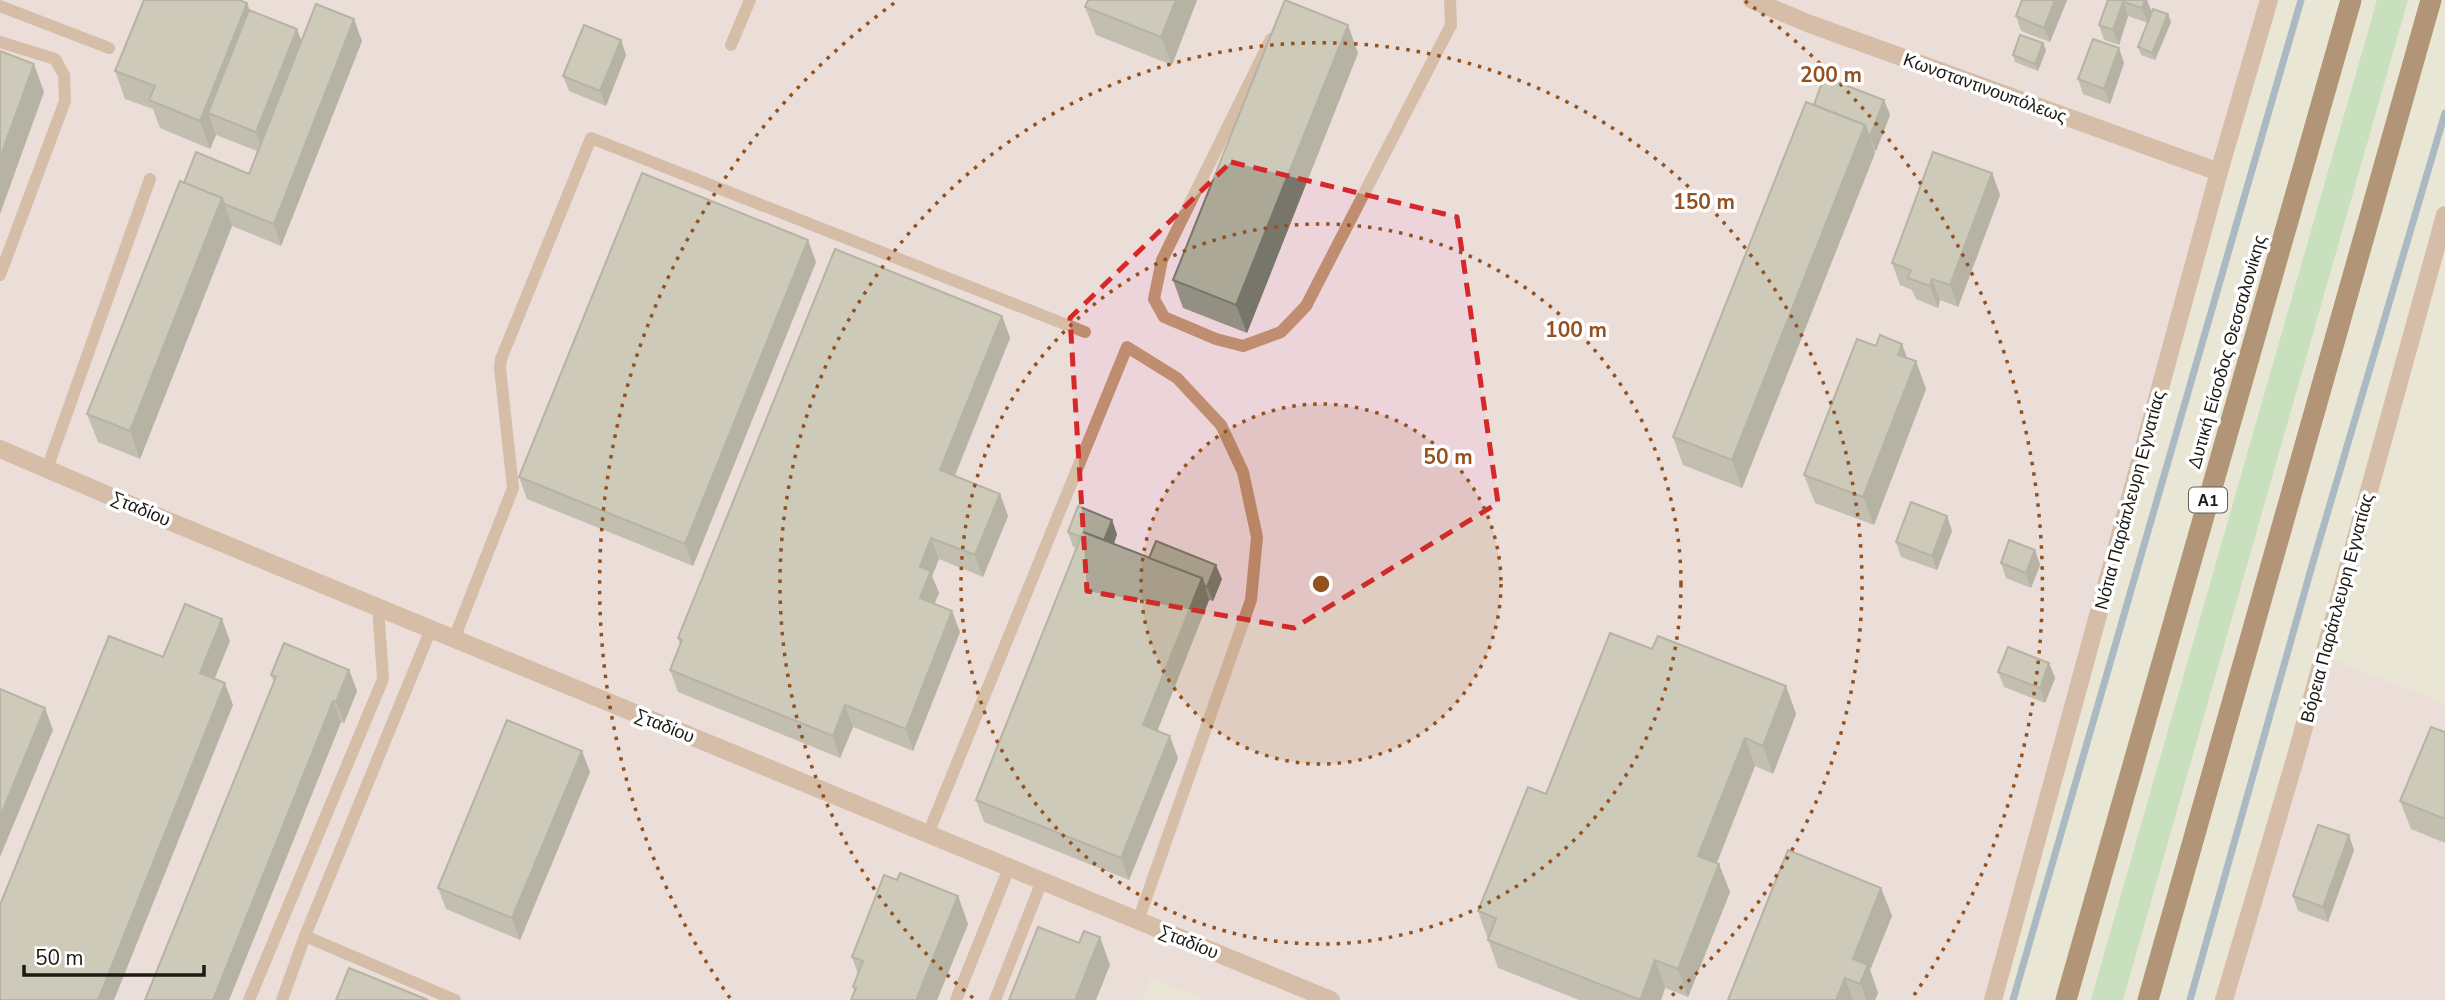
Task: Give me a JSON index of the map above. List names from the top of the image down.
{
  "streets": {
    "highway": ["Δυτική Είσοδος Θεσσαλονίκης", "Α1"],
    "street": [
      "Κωνσταντινουπόλεως",
      "Νότια Παράπλευρη Εγνατίας",
      "Σταδίου",
      "Βόρεια Παράπλευρη Εγνατίας"
    ]
  },
  "crossings": [
    ["Κωνσταντινουπόλεως", "Νότια Παράπλευρη Εγνατίας"]
  ],
  "scale_bar": "50 m",
  "rings": [
    "200 m",
    "150 m",
    "100 m",
    "50 m"
  ]
}
